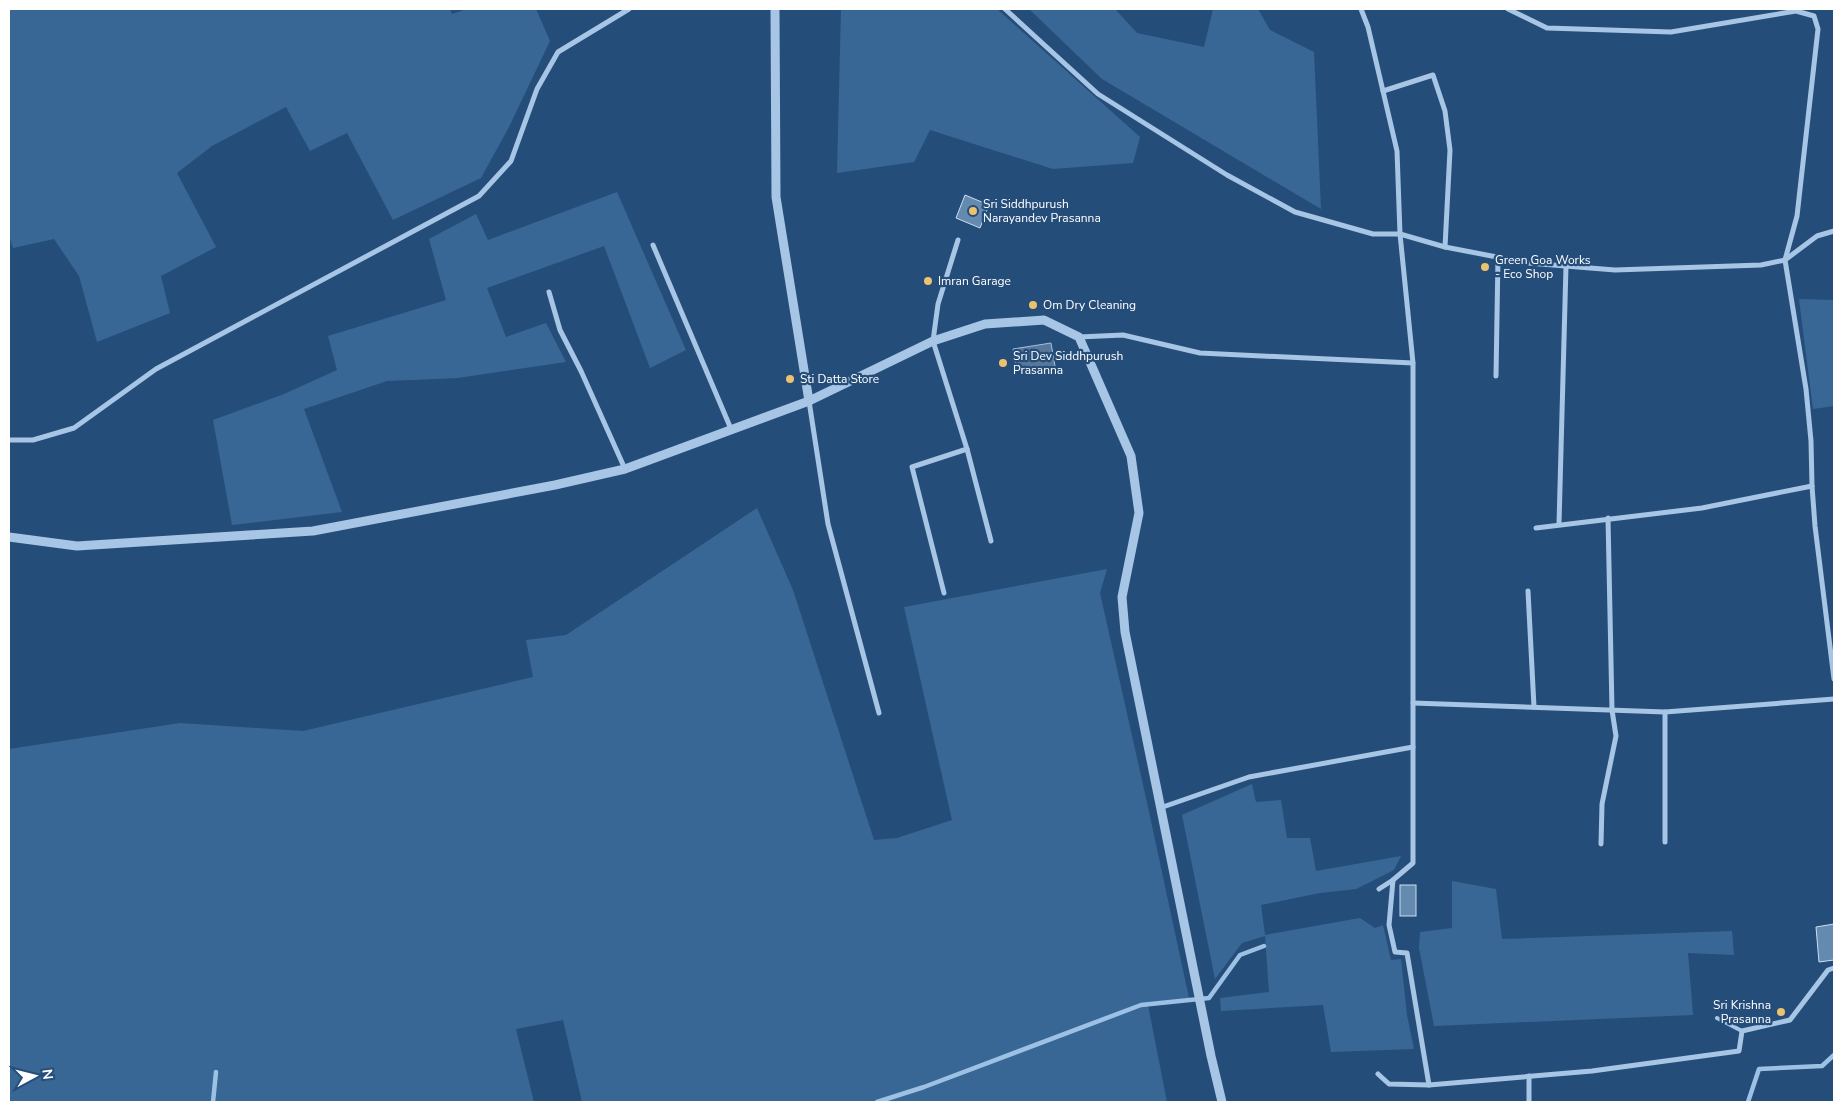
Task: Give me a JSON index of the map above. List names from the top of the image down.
{
  "places": [
    "Sri Siddhpurush Narayandev Prasanna",
    "Green Goa Works - Eco Shop",
    "Imran Garage",
    "Om Dry Cleaning",
    "Sri Dev Siddhpurush Prasanna",
    "Sti Datta Store",
    "Sri Krishna Prasanna"
  ],
  "north": "right"
}
